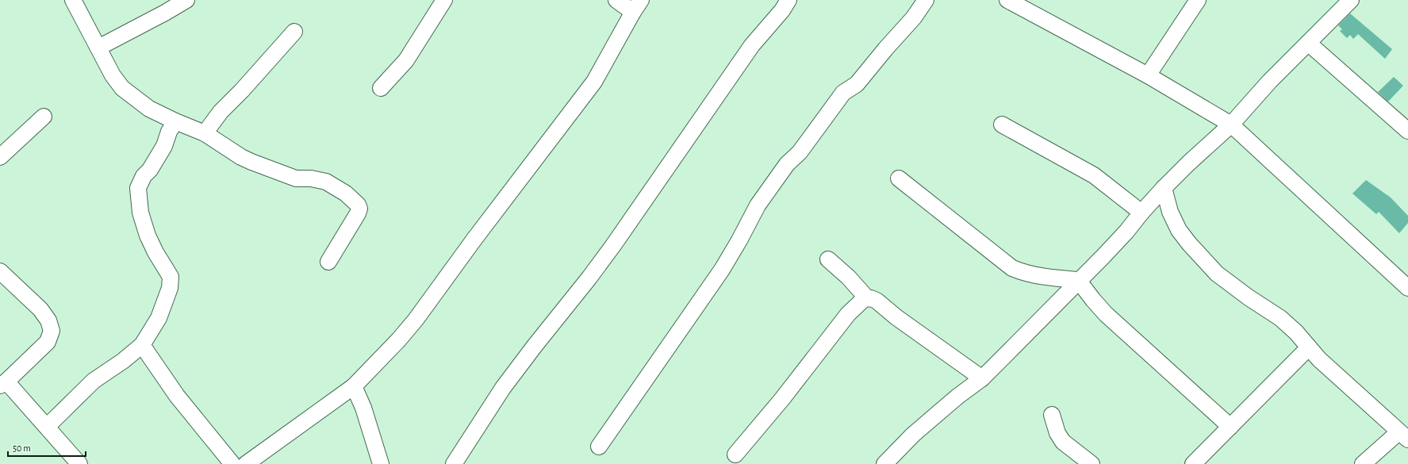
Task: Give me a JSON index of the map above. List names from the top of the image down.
{
  "scale_bar": "50 m"
}
